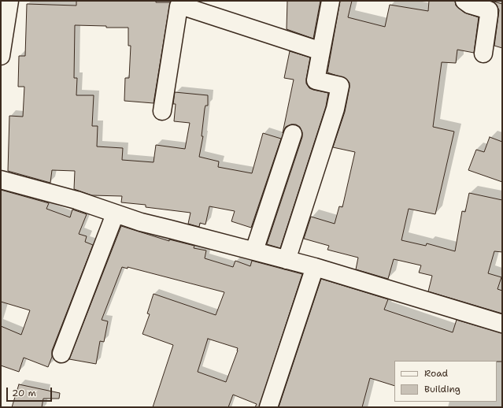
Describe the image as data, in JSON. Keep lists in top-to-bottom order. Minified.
{"legend":["Road","Building"],"scale_bar":"20 m"}
